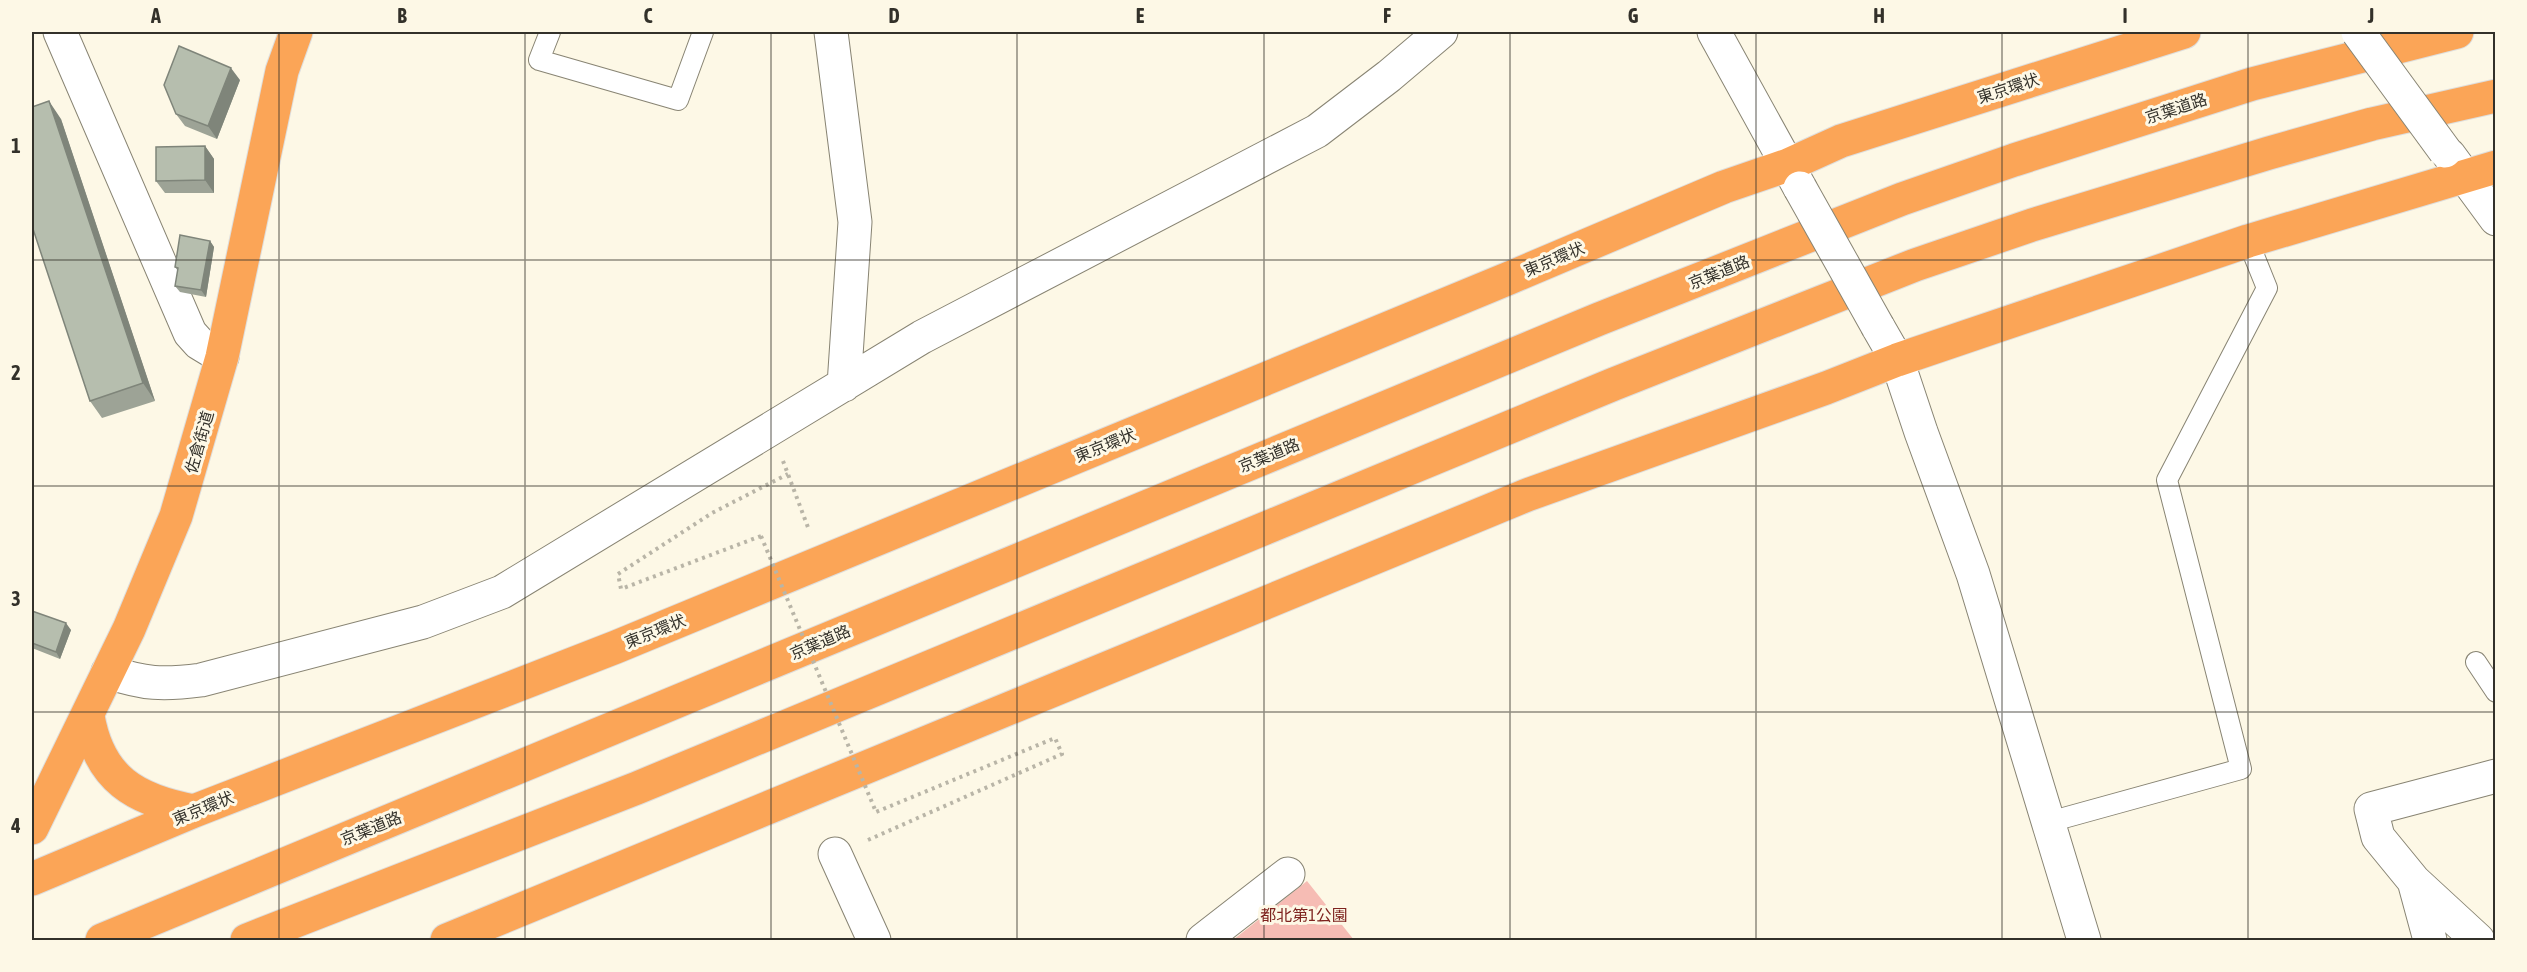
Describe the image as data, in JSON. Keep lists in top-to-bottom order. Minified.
{"streets":{"highway":["東京環状","京葉道路","佐倉街道"]},"parks":["都北第1公園"],"grid":{"columns":["A","B","C","D","E","F","G","H","I","J"],"rows":["1","2","3","4"]}}
